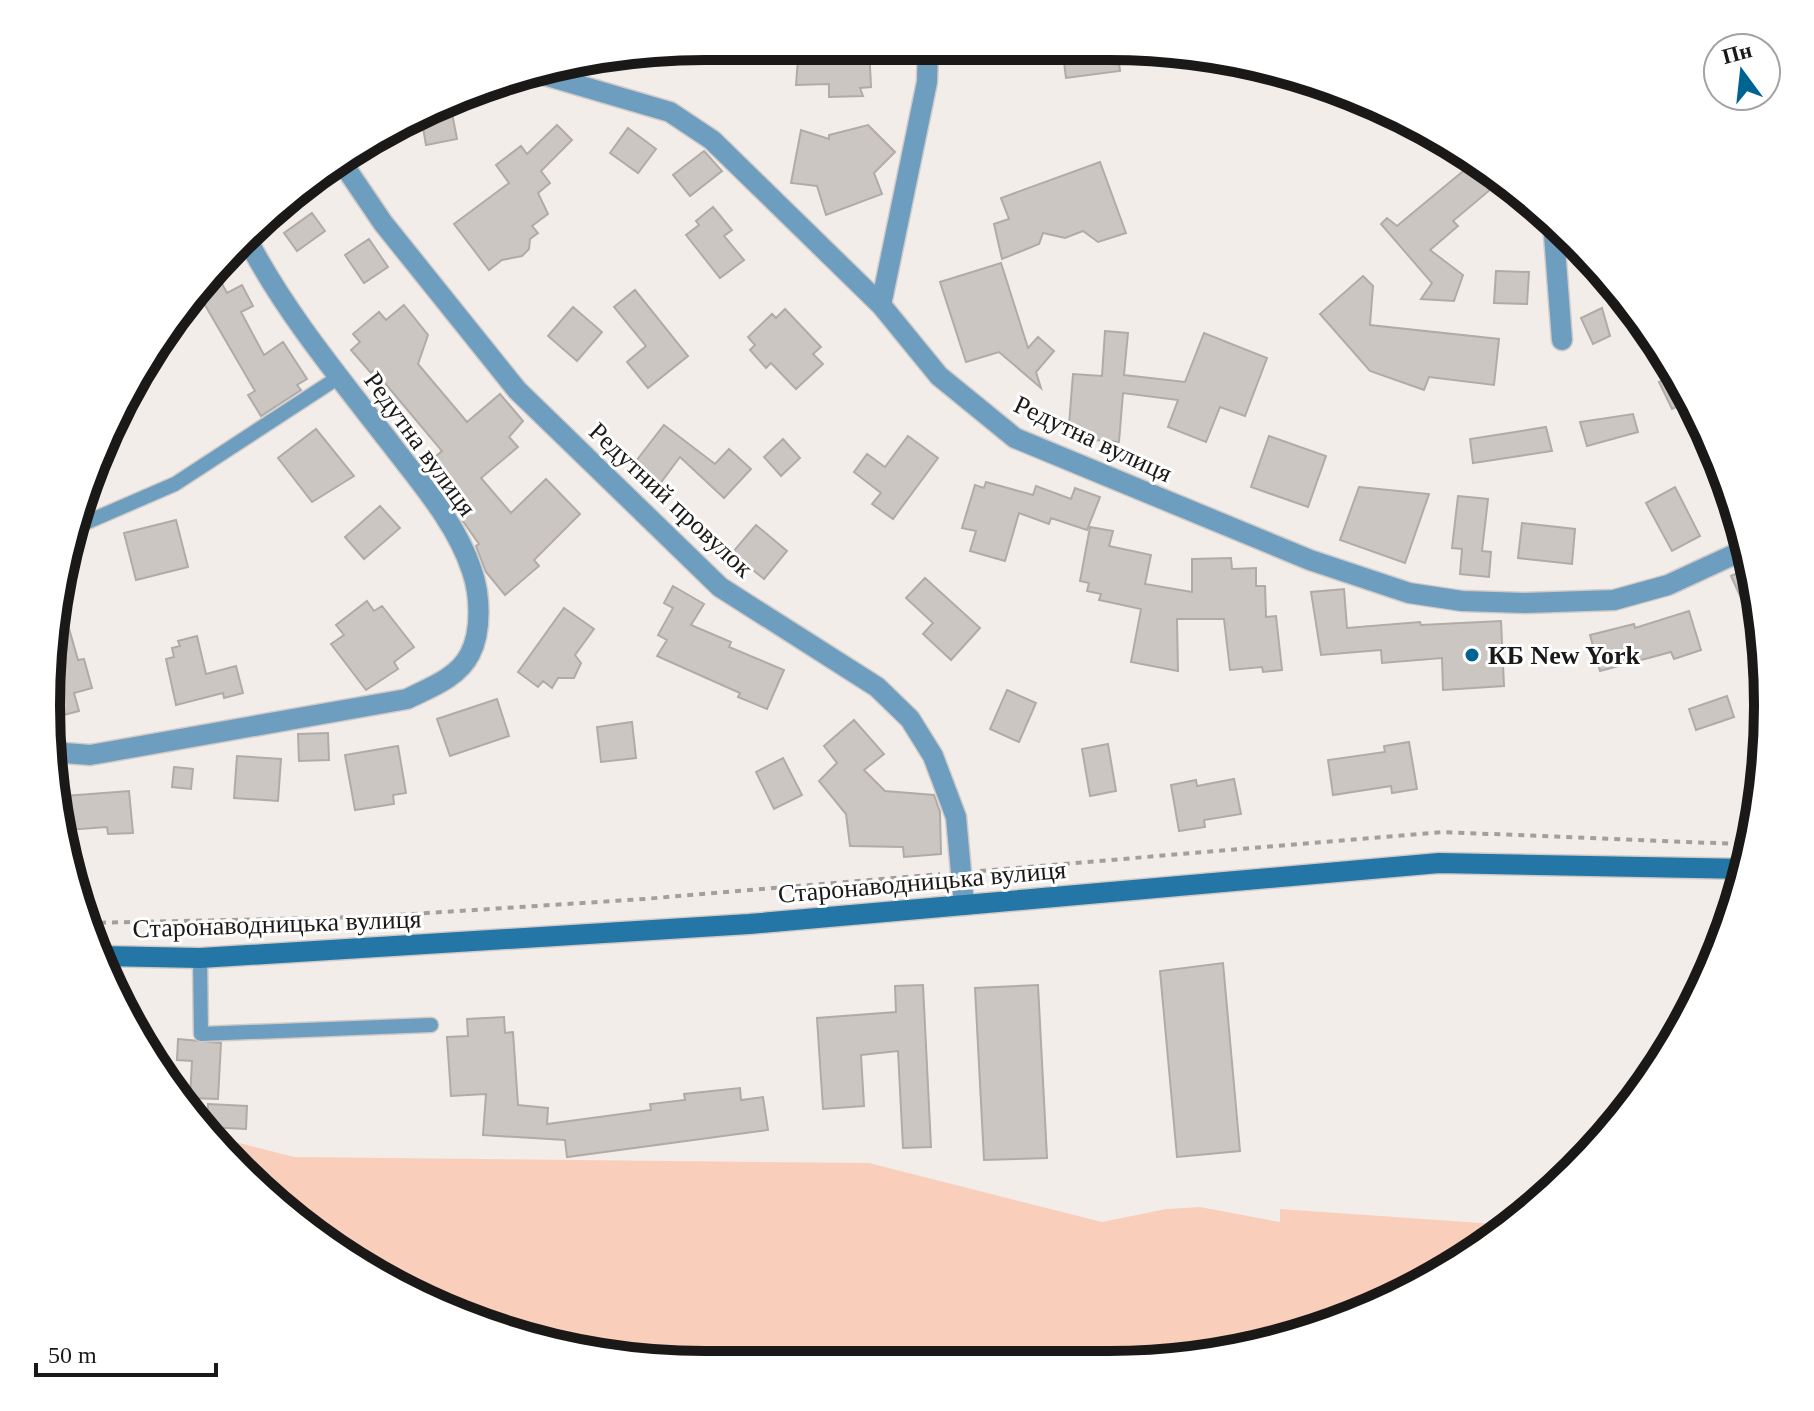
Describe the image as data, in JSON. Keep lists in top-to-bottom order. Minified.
{"streets":{"main road":["Старонаводницька вулиця"],"street":["Редутна вулиця","Редутний провулок"]},"crossings":[["Редутний провулок","Старонаводницька вулиця"]],"places":["КБ New York"],"scale_bar":"50 m","north":"top"}
